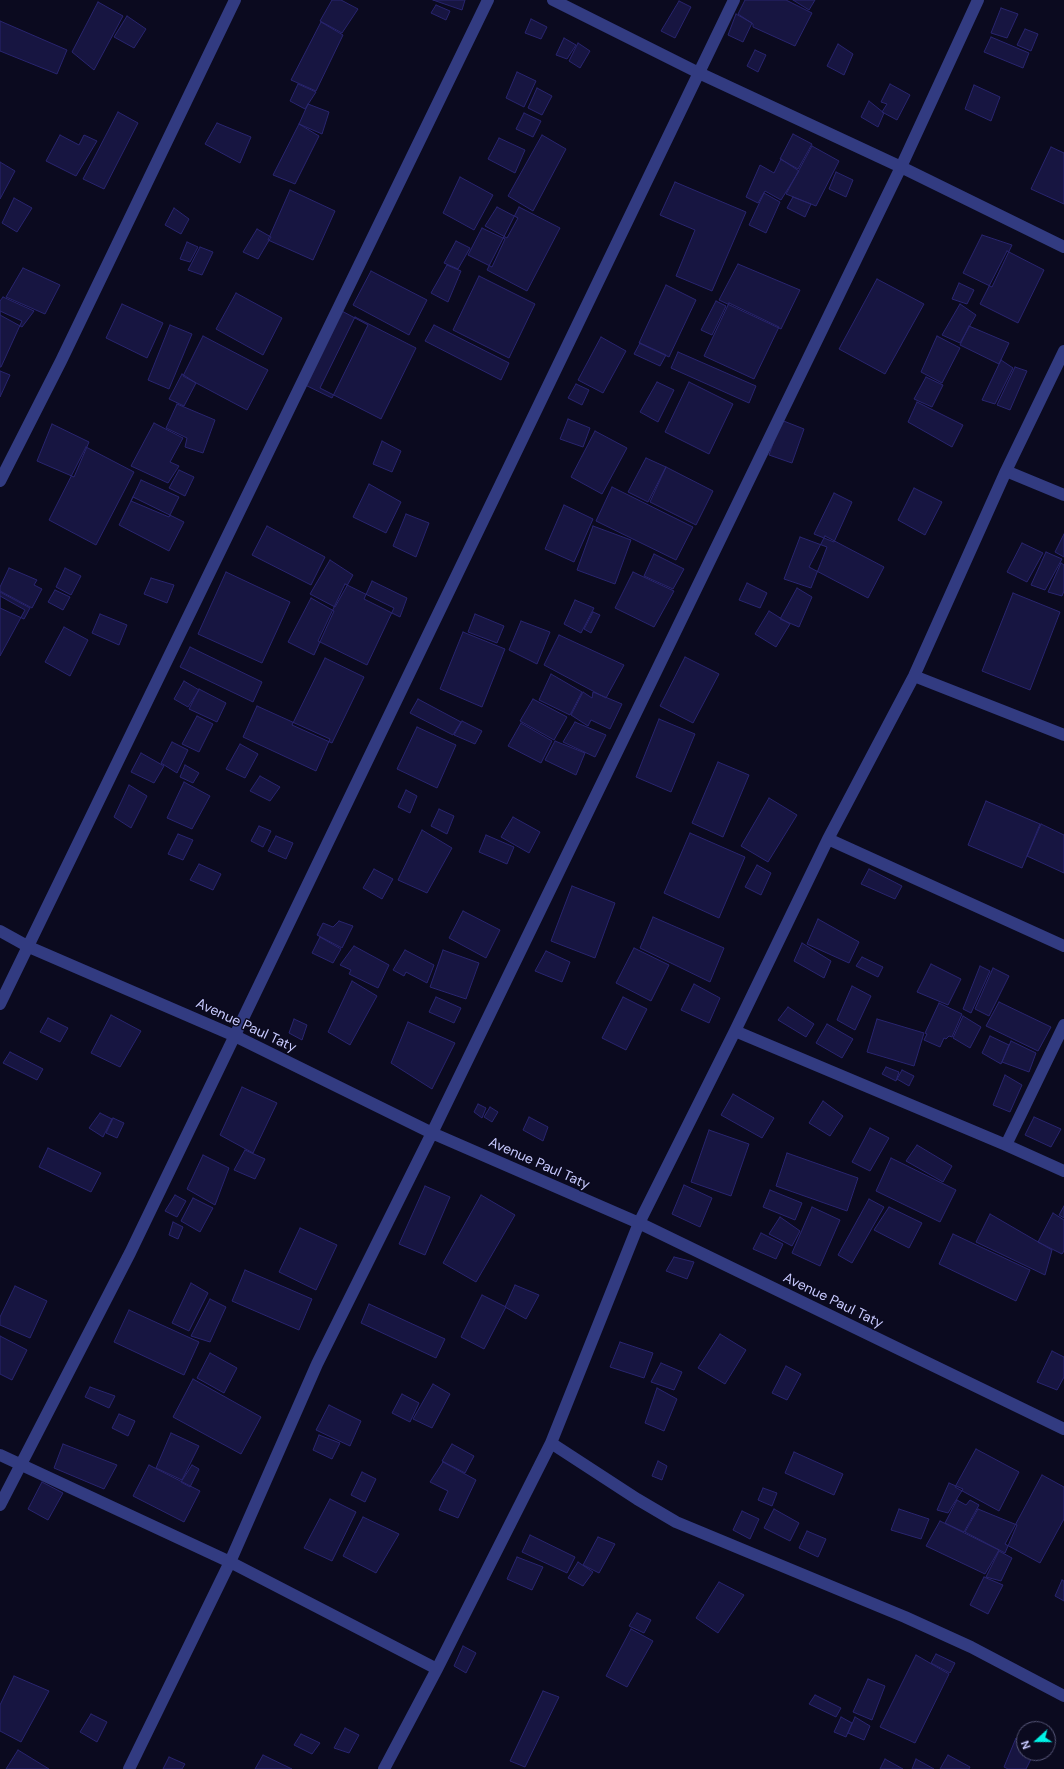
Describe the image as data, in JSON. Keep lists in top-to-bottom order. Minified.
{"streets":{"street":["Avenue Paul Taty"]},"north":"left"}
